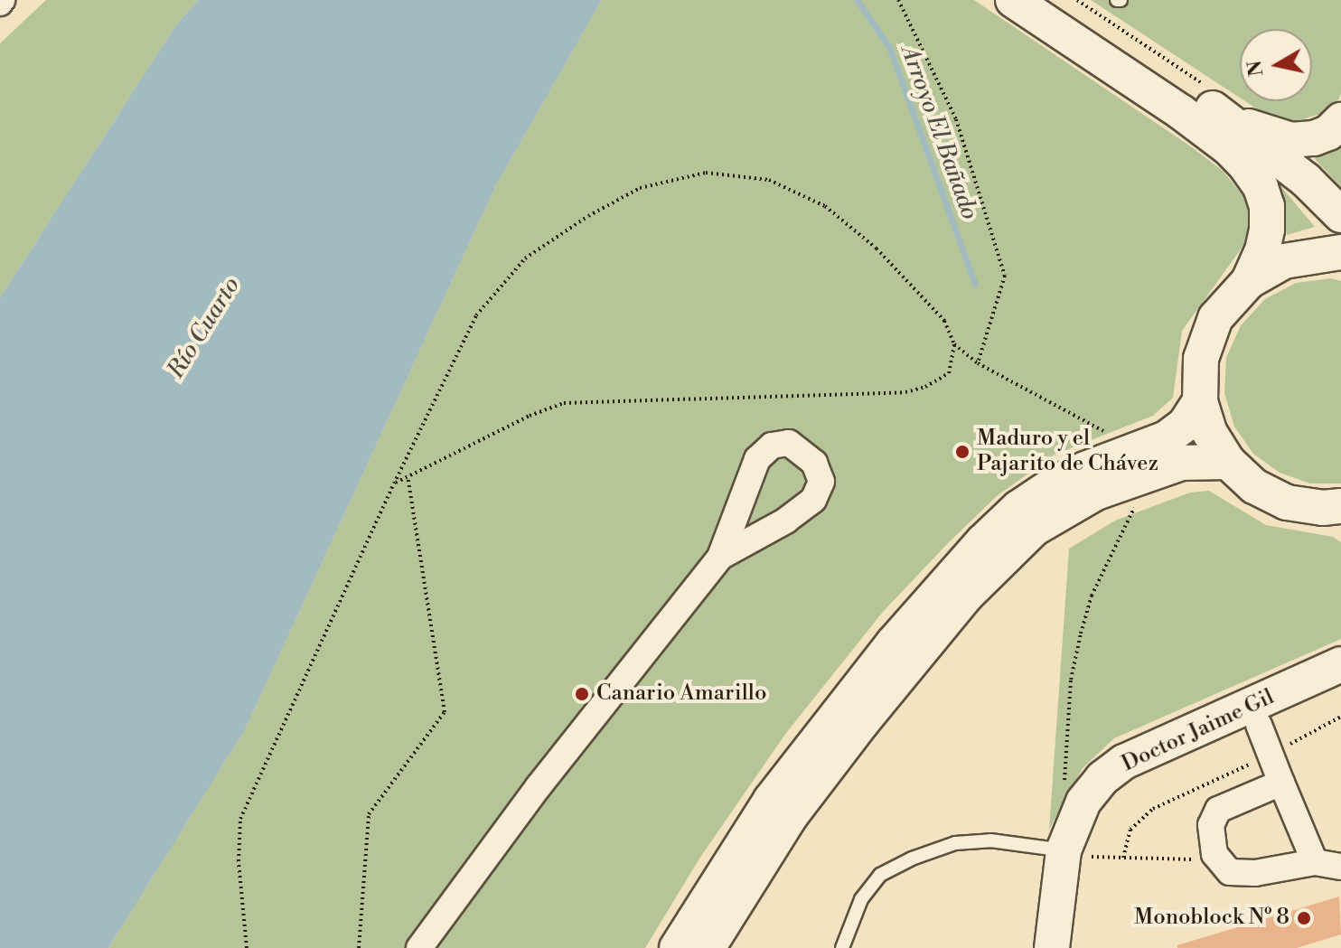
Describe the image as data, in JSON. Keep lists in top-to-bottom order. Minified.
{"streets":{"main road":["Doctor Jaime Gil"]},"water":["Arroyo El Bañado","Río Cuarto"],"places":["Maduro y el Pajarito de Chávez","Canario Amarillo","Monoblock Nº 8"],"north":"left"}
